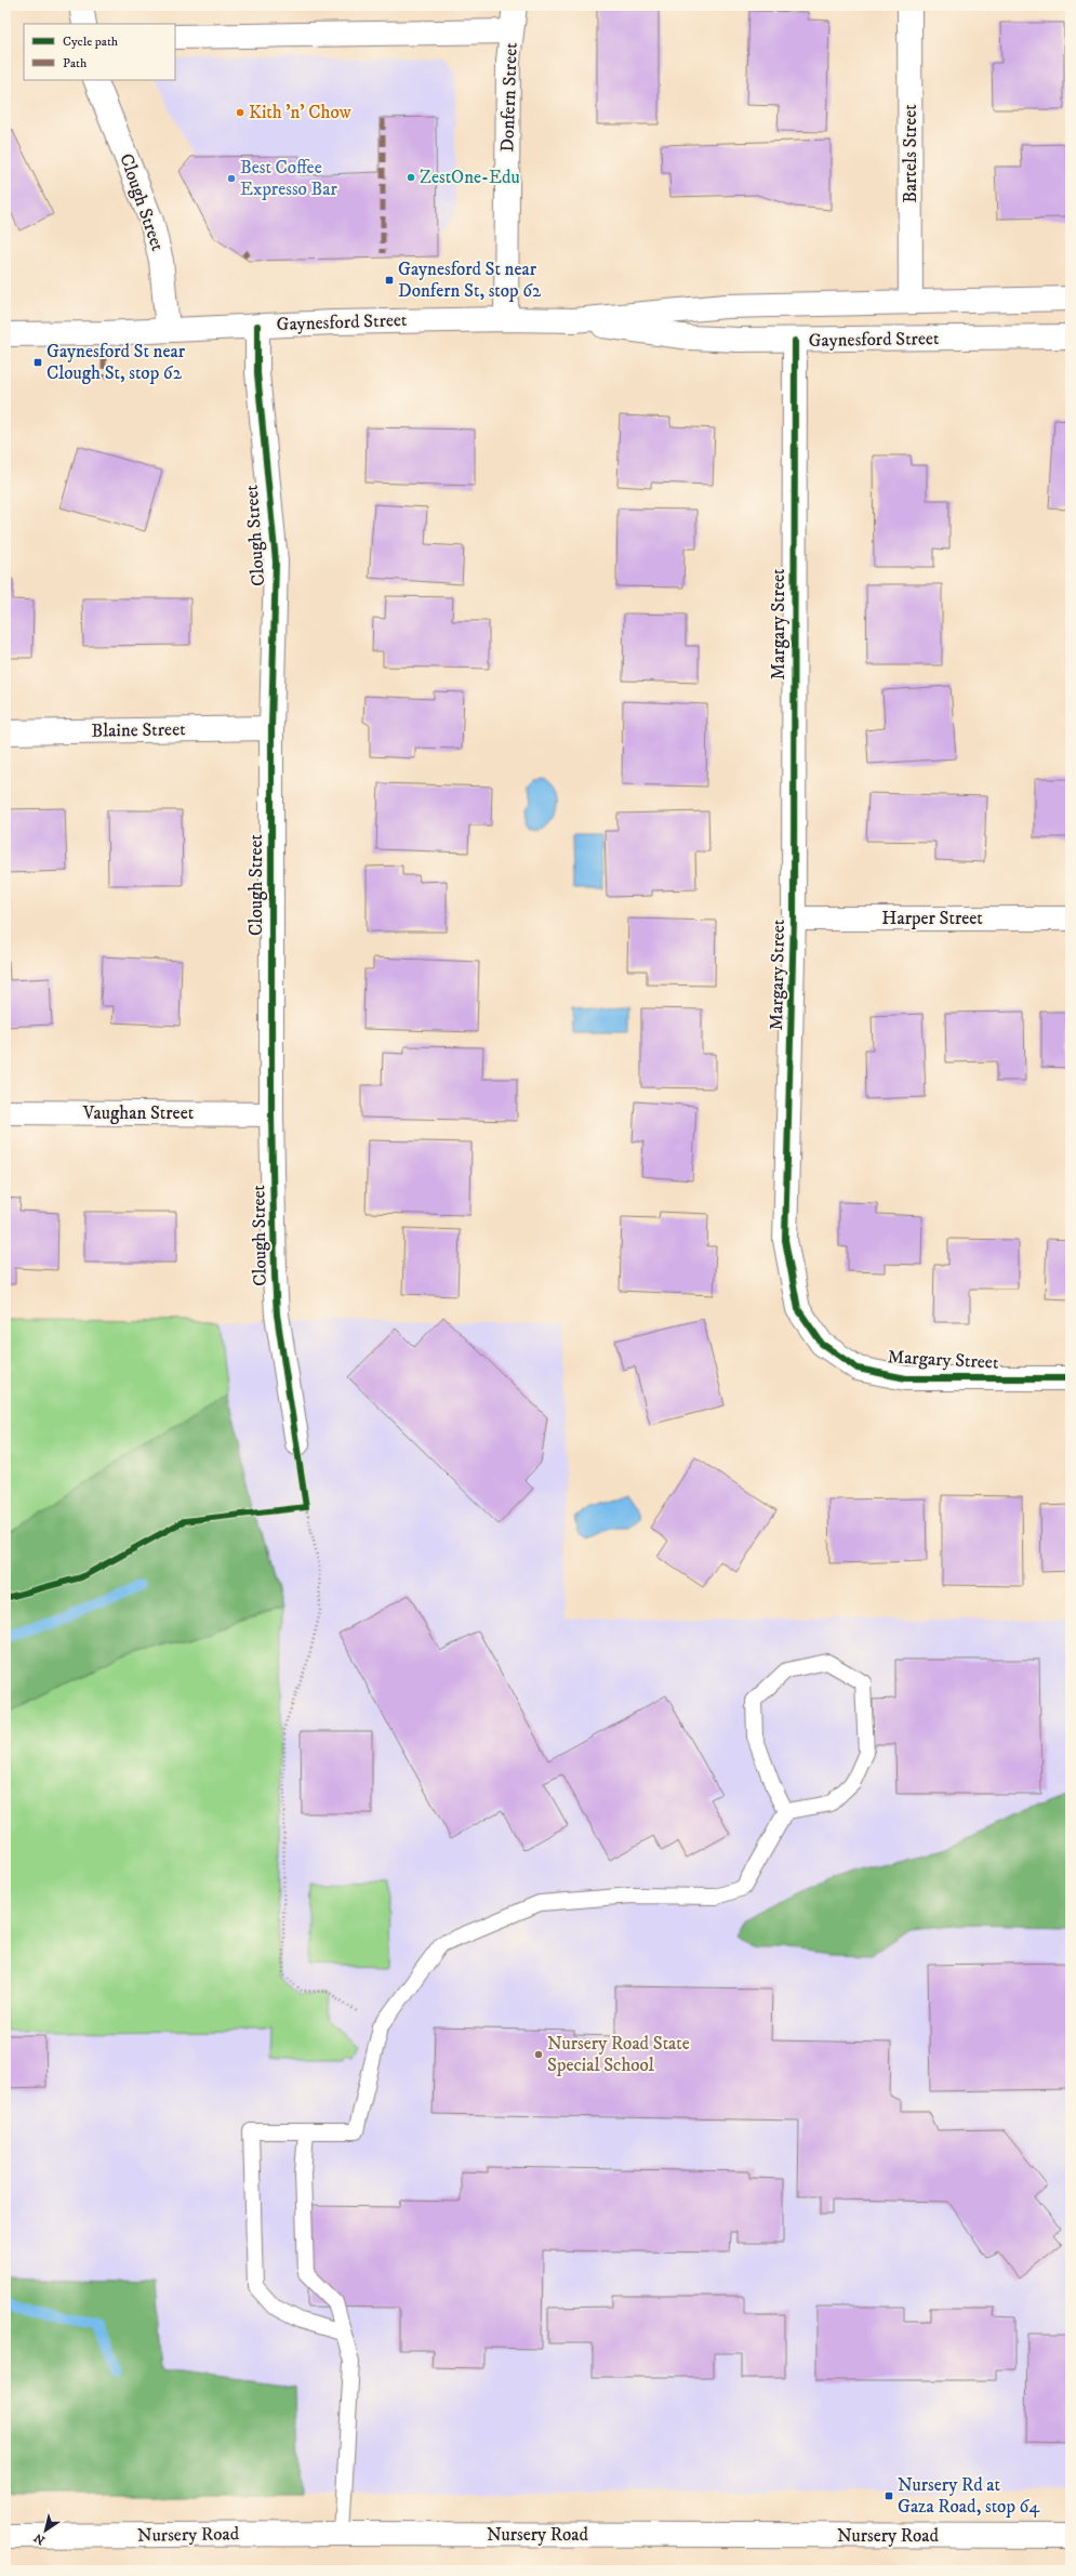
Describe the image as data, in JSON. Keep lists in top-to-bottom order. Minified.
{"streets":{"street":["Donfern Street","Bartels Street","Clough Street","Gaynesford Street","Margary Street","Blaine Street","Harper Street","Vaughan Street","Nursery Road"]},"crossings":[["Donfern Street","Gaynesford Street"],["Bartels Street","Gaynesford Street"],["Clough Street","Gaynesford Street"],["Clough Street","Blaine Street"],["Clough Street","Vaughan Street"],["Gaynesford Street","Margary Street"],["Margary Street","Harper Street"]],"places":{"other":["Kith 'n' Chow","ZestOne-Edu","Best Coffee Expresso Bar","Nursery Road State Special School"],"transit":["Gaynesford St near Donfern St, stop 62","Gaynesford St near Clough St, stop 62","Nursery Rd at Gaza Road, stop 64"]},"legend":["Cycle path","Path"],"north":"bottom left"}
